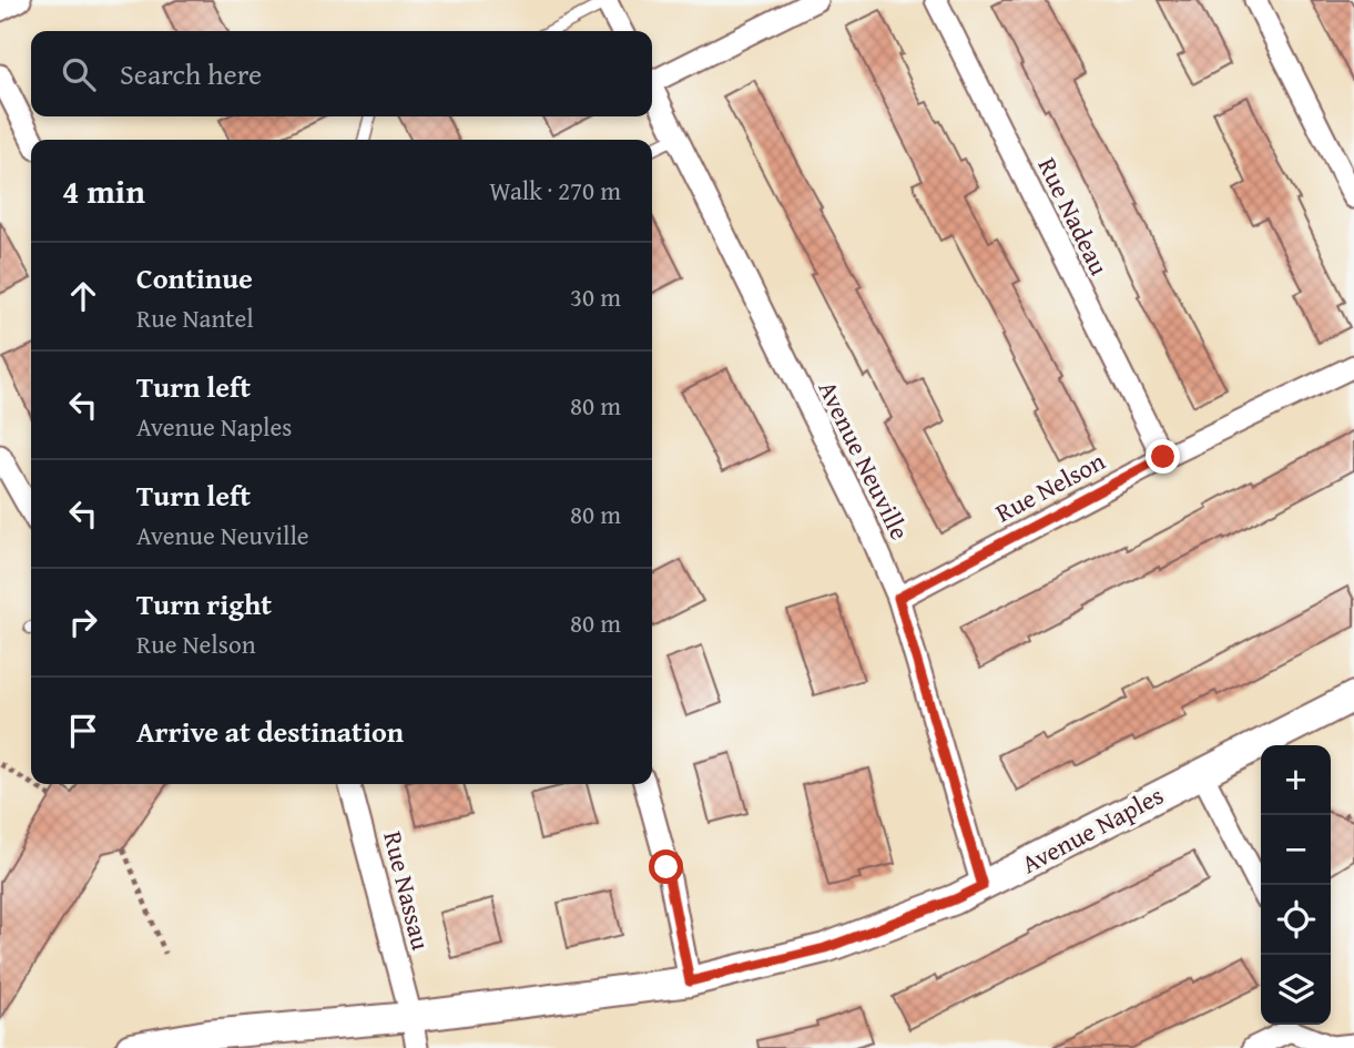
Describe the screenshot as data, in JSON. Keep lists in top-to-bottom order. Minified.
{"streets":{"street":["Rue Nadeau","Avenue Neuville","Rue Nelson","Avenue Naples","Rue Nassau"]},"crossings":[["Rue Nadeau","Rue Nelson"],["Avenue Neuville","Rue Nelson"],["Avenue Neuville","Avenue Naples"],["Avenue Naples","Rue Nassau"]],"page":{"search":"Search here","heading":["4 min","Walk · 270 m"],"list":[["Continue","Rue Nantel","30 m"],["Turn left","Avenue Naples","80 m"],["Turn left","Avenue Neuville","80 m"],["Turn right","Rue Nelson","80 m"],"Arrive at destination"],"map_buttons":["+","−"]}}
